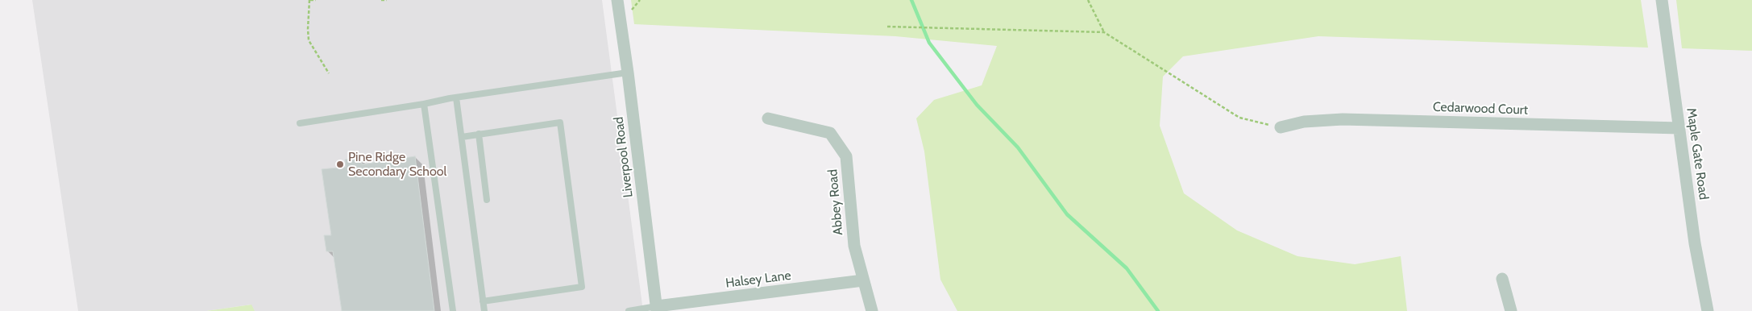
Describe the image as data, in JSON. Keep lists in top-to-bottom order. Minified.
{"streets":{"street":["Cedarwood Court","Maple Gate Road","Liverpool Road","Abbey Road","Halsey Lane"]},"crossings":[["Cedarwood Court","Maple Gate Road"],["Liverpool Road","Halsey Lane"],["Abbey Road","Halsey Lane"]],"places":["Pine Ridge Secondary School"]}
